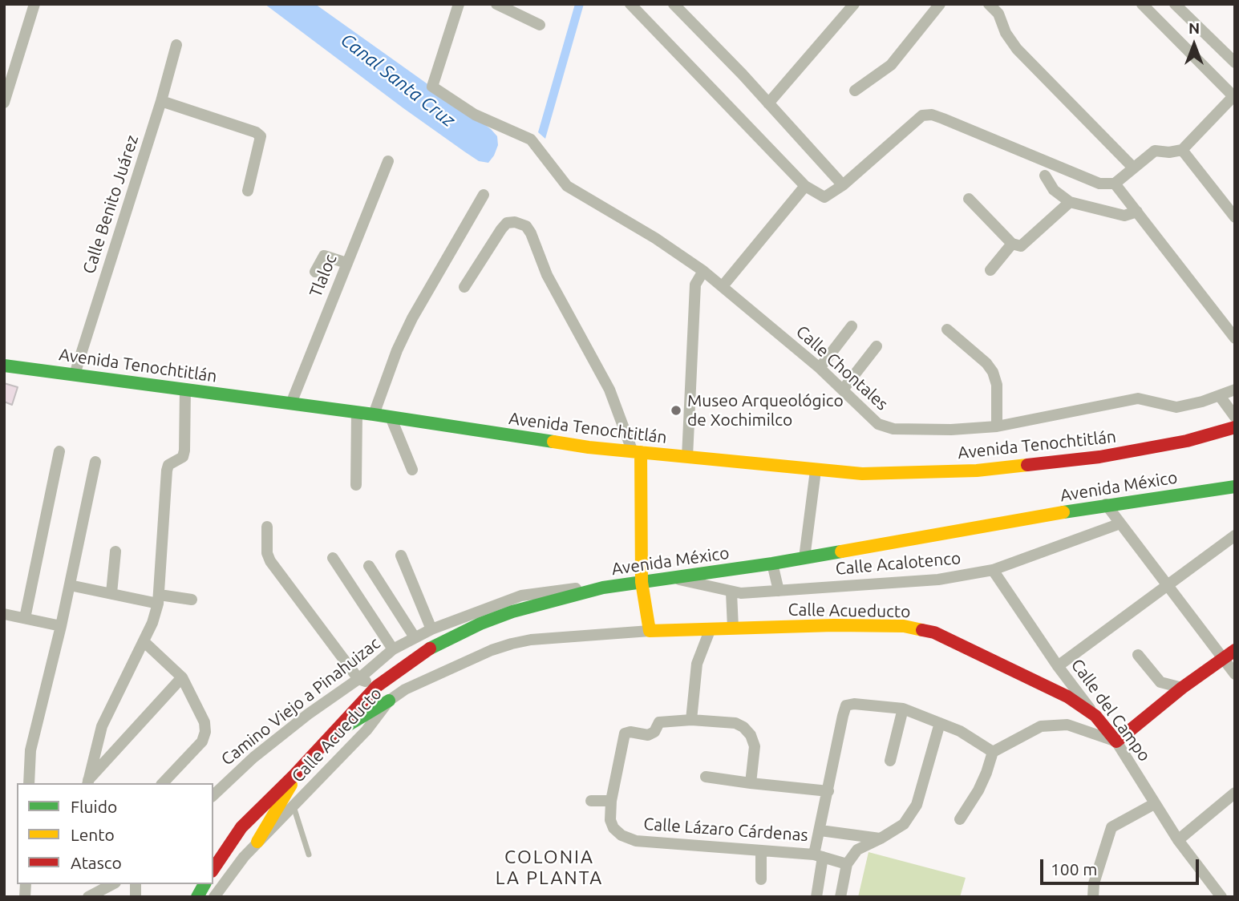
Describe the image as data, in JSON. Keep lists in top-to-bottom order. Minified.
{"streets":{"main road":["Avenida Tenochtitlán","Avenida México","Calle Acueducto","Calle del Campo"],"street":["Calle Benito Juárez","Tlaloc","Calle Chontales","Calle Acalotenco","Camino Viejo a Pinahuizac","Calle Lázaro Cárdenas"]},"crossings":[["Calle Benito Juárez","Avenida Tenochtitlán"],["Tlaloc","Avenida Tenochtitlán"],["Avenida México","Calle Acalotenco"],["Avenida México","Camino Viejo a Pinahuizac"],["Calle Acalotenco","Calle del Campo"],["Calle Acueducto","Calle del Campo"]],"districts":["COLONIA LA PLANTA"],"water":["Canal Santa Cruz"],"places":["Museo Arqueológico de Xochimilco"],"legend":["Fluido","Lento","Atasco"],"scale_bar":"100 m","north":"top"}
